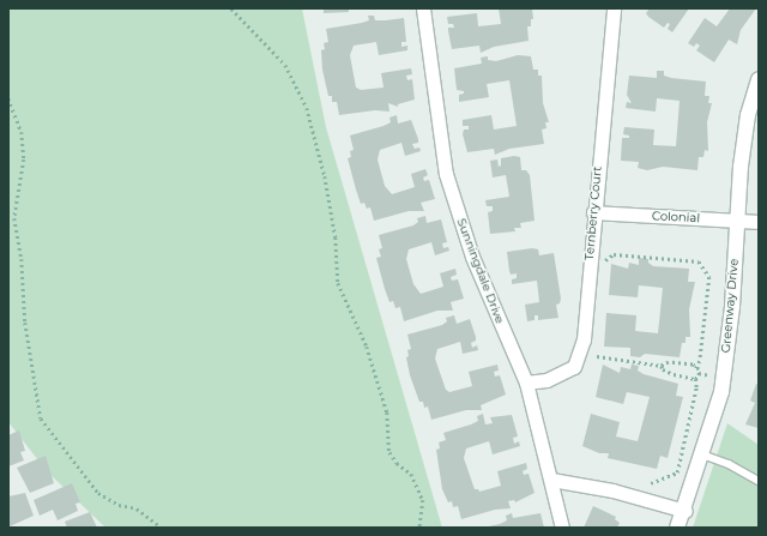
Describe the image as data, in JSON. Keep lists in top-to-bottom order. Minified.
{"streets":{"street":["Ternberry Court","Colonial","Sunningdale Drive","Greenway Drive"]},"crossings":[["Ternberry Court","Colonial"],["Ternberry Court","Sunningdale Drive"],["Colonial","Greenway Drive"]]}
